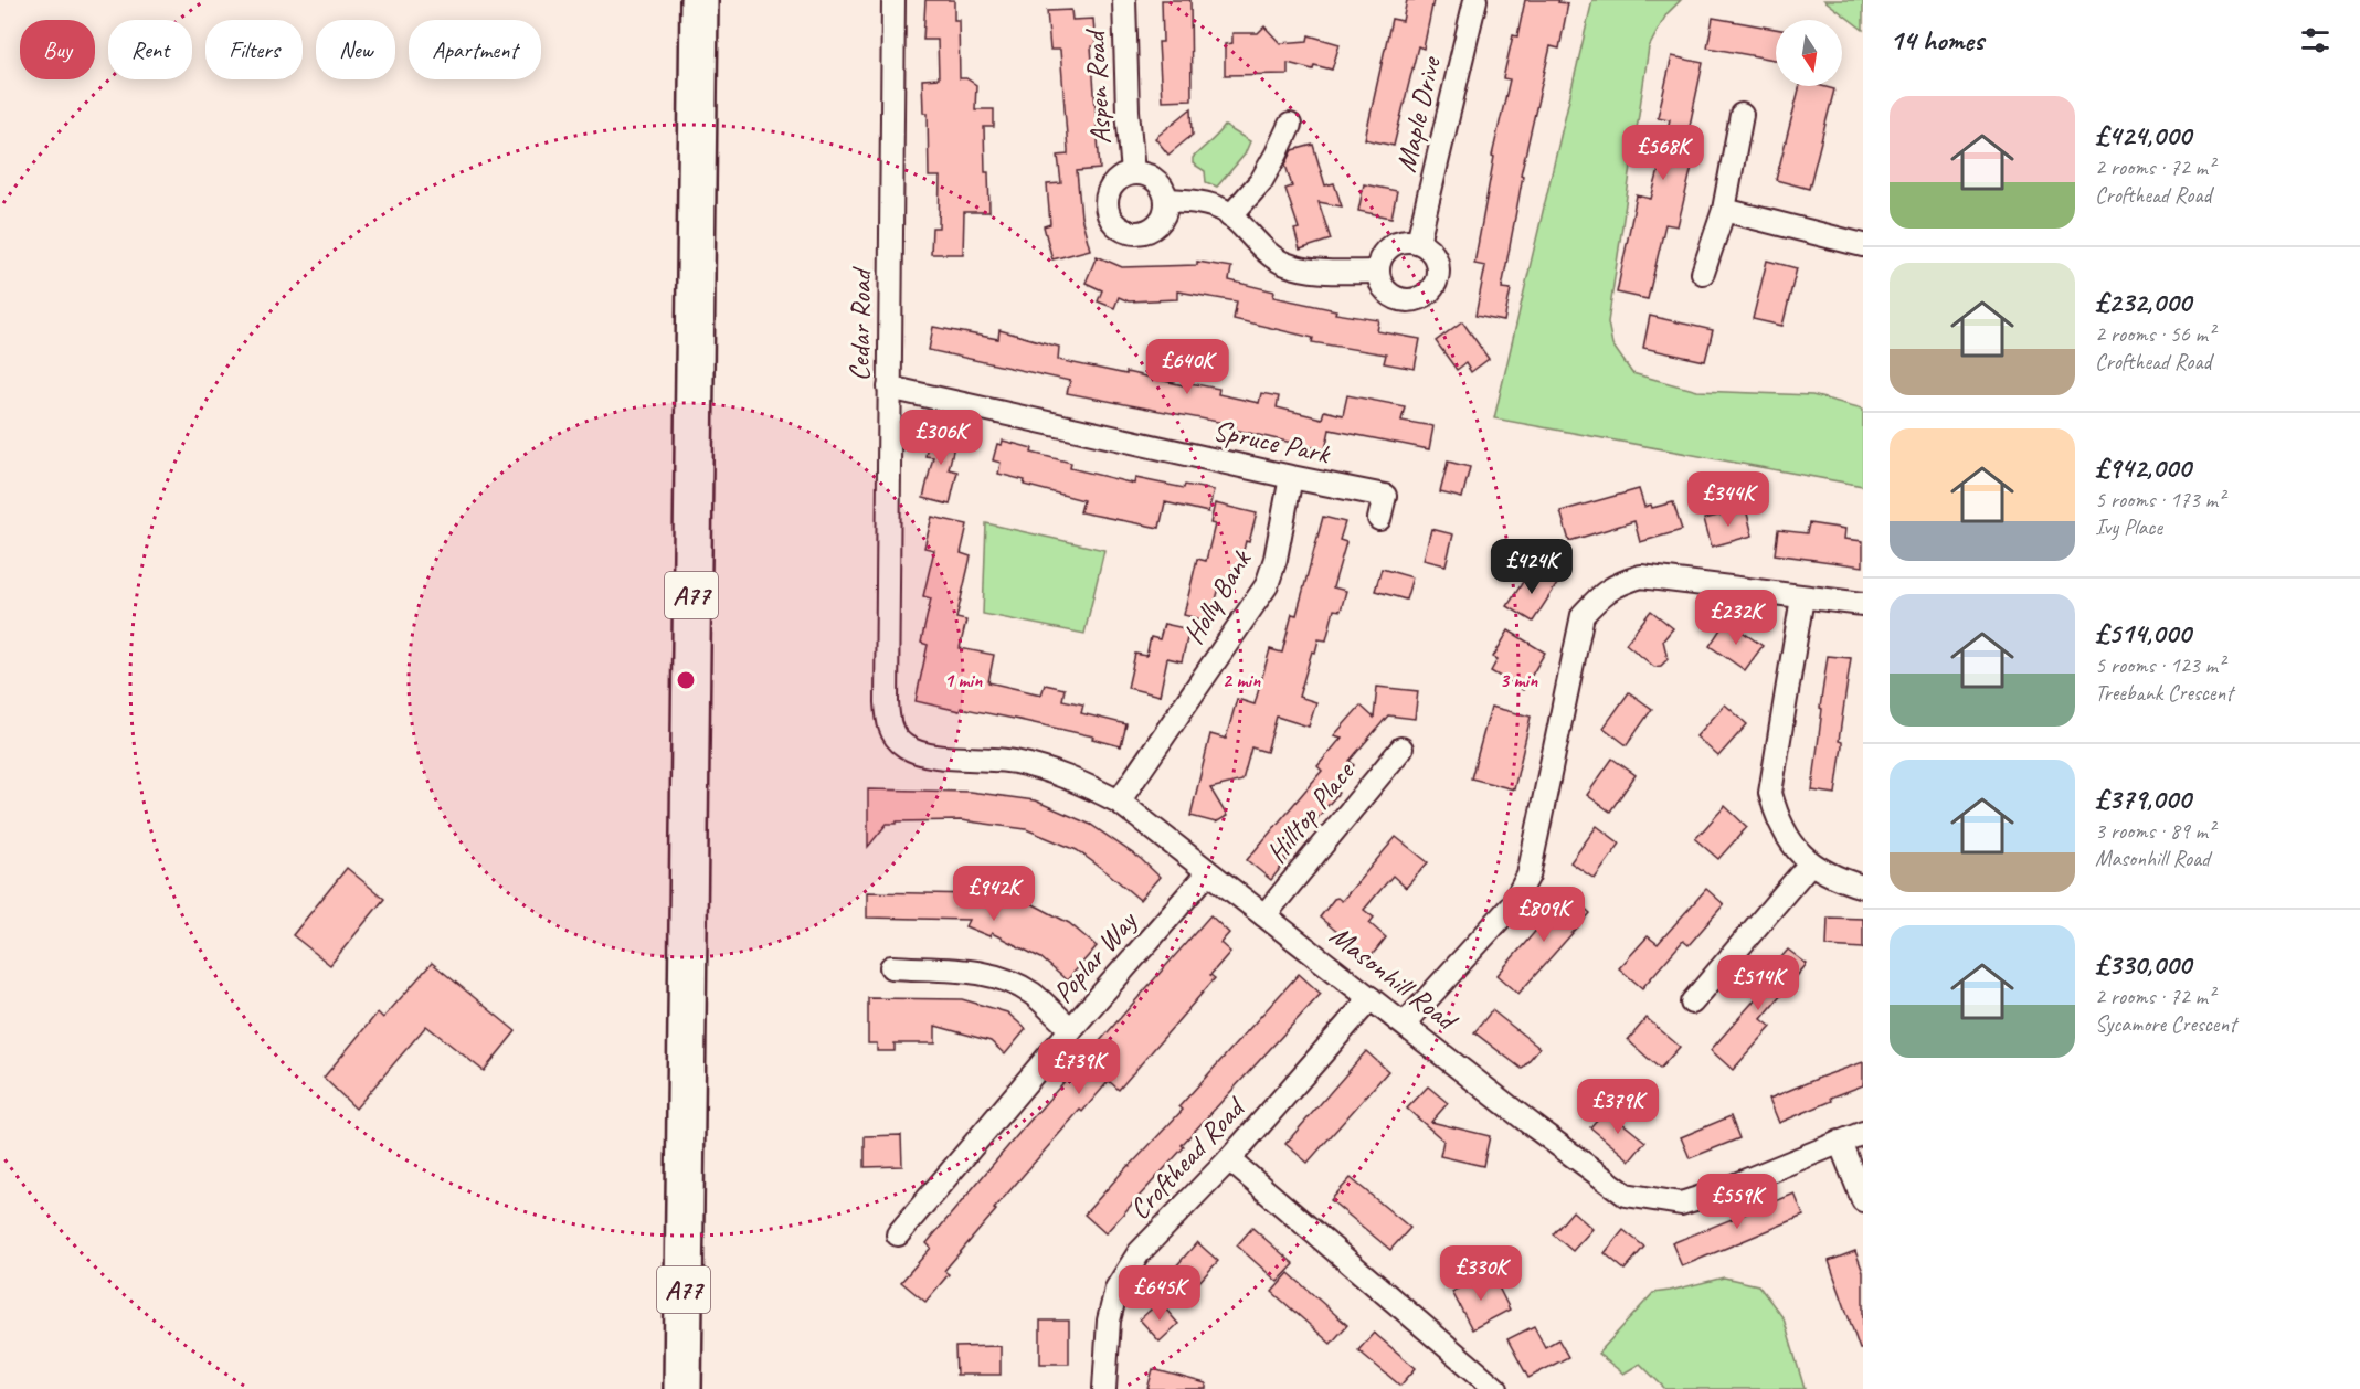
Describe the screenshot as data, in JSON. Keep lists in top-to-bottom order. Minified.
{"streets":{"highway":["A77"],"street":["Aspen Road","Maple Drive","Cedar Road","Spruce Park","Holly Bank","Hilltop Place","Poplar Way","Masonhill Road","Crofthead Road"]},"crossings":[["Cedar Road","Spruce Park"],["Cedar Road","Masonhill Road"],["Spruce Park","Holly Bank"],["Holly Bank","Masonhill Road"],["Hilltop Place","Masonhill Road"],["Poplar Way","Masonhill Road"],["Masonhill Road","Crofthead Road"]],"north":"bottom","page":{"heading":"14 homes","chip":["Buy","Rent","Filters","New","Apartment"],"list":[{"name":"£424,000","note":"2 rooms · 72 m² · Crofthead Road"},{"name":"£232,000","note":"2 rooms · 56 m² · Crofthead Road"},{"name":"£942,000","note":"5 rooms · 173 m² · Ivy Place"},{"name":"£514,000","note":"5 rooms · 123 m² · Treebank Crescent"},{"name":"£379,000","note":"3 rooms · 89 m² · Masonhill Road"},{"name":"£330,000","note":"2 rooms · 72 m² · Sycamore Crescent"}],"price":["£568K","£640K","£306K","£344K","£424K","£232K","£942K","£809K","£514K","£739K","£379K","£559K","£330K","£645K"]},"rings":["1 min","2 min","3 min"]}
